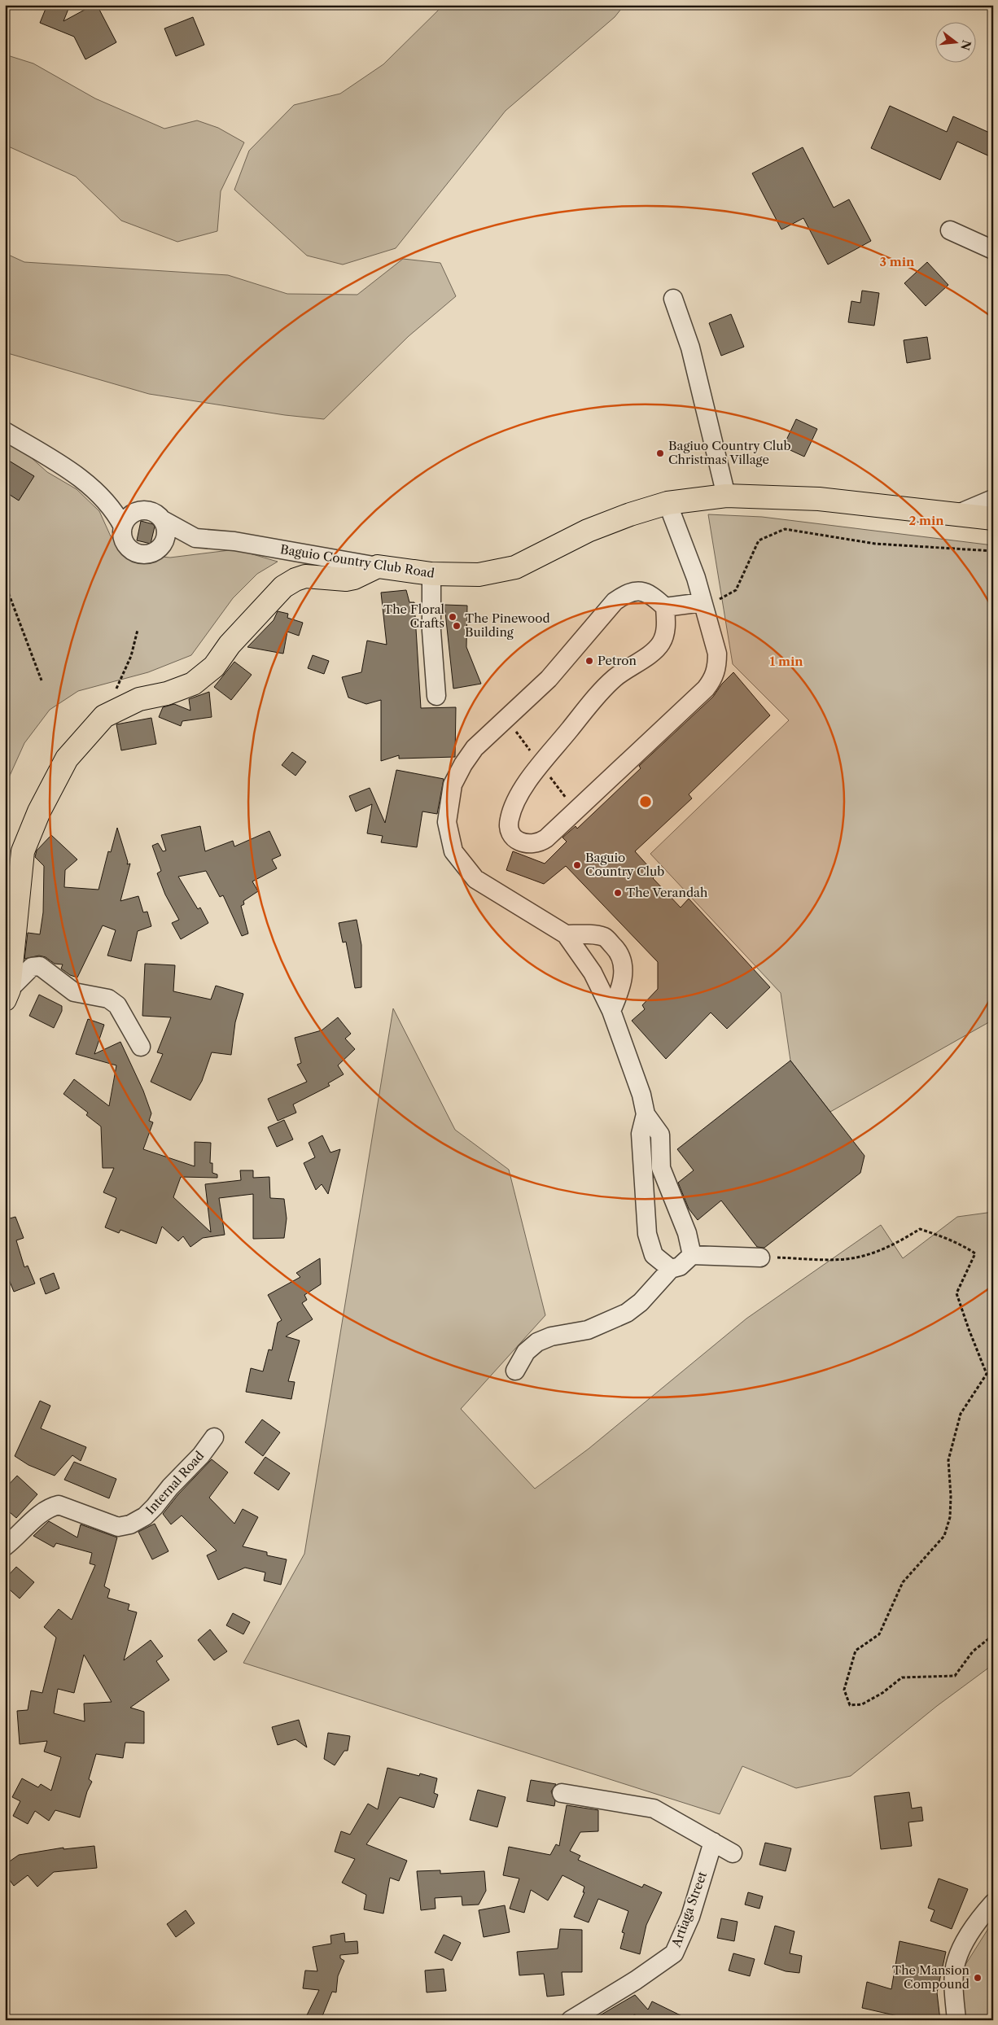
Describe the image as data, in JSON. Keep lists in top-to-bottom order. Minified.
{"streets":{"main road":["Baguio Country Club Road"],"street":["Internal Road","Artiaga Street"]},"places":["Bagiuo Country Club Christmas Village","The Floral Crafts","The Pinewood Building","Petron","Baguio Country Club","The Verandah","The Mansion Compound"],"north":"right","rings":["3 min","2 min","1 min"]}
